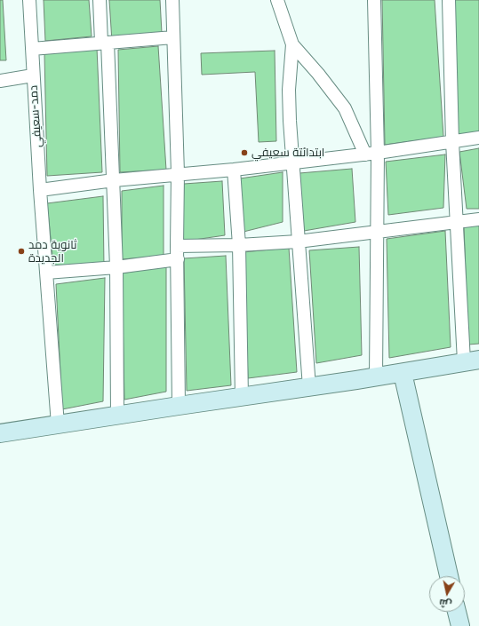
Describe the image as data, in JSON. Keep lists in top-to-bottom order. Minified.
{"streets":{"street":["دمد-سعيفي"]},"places":["ابتدائتة سعيفي","ثانوية دمد الجديدة"],"north":"bottom"}
